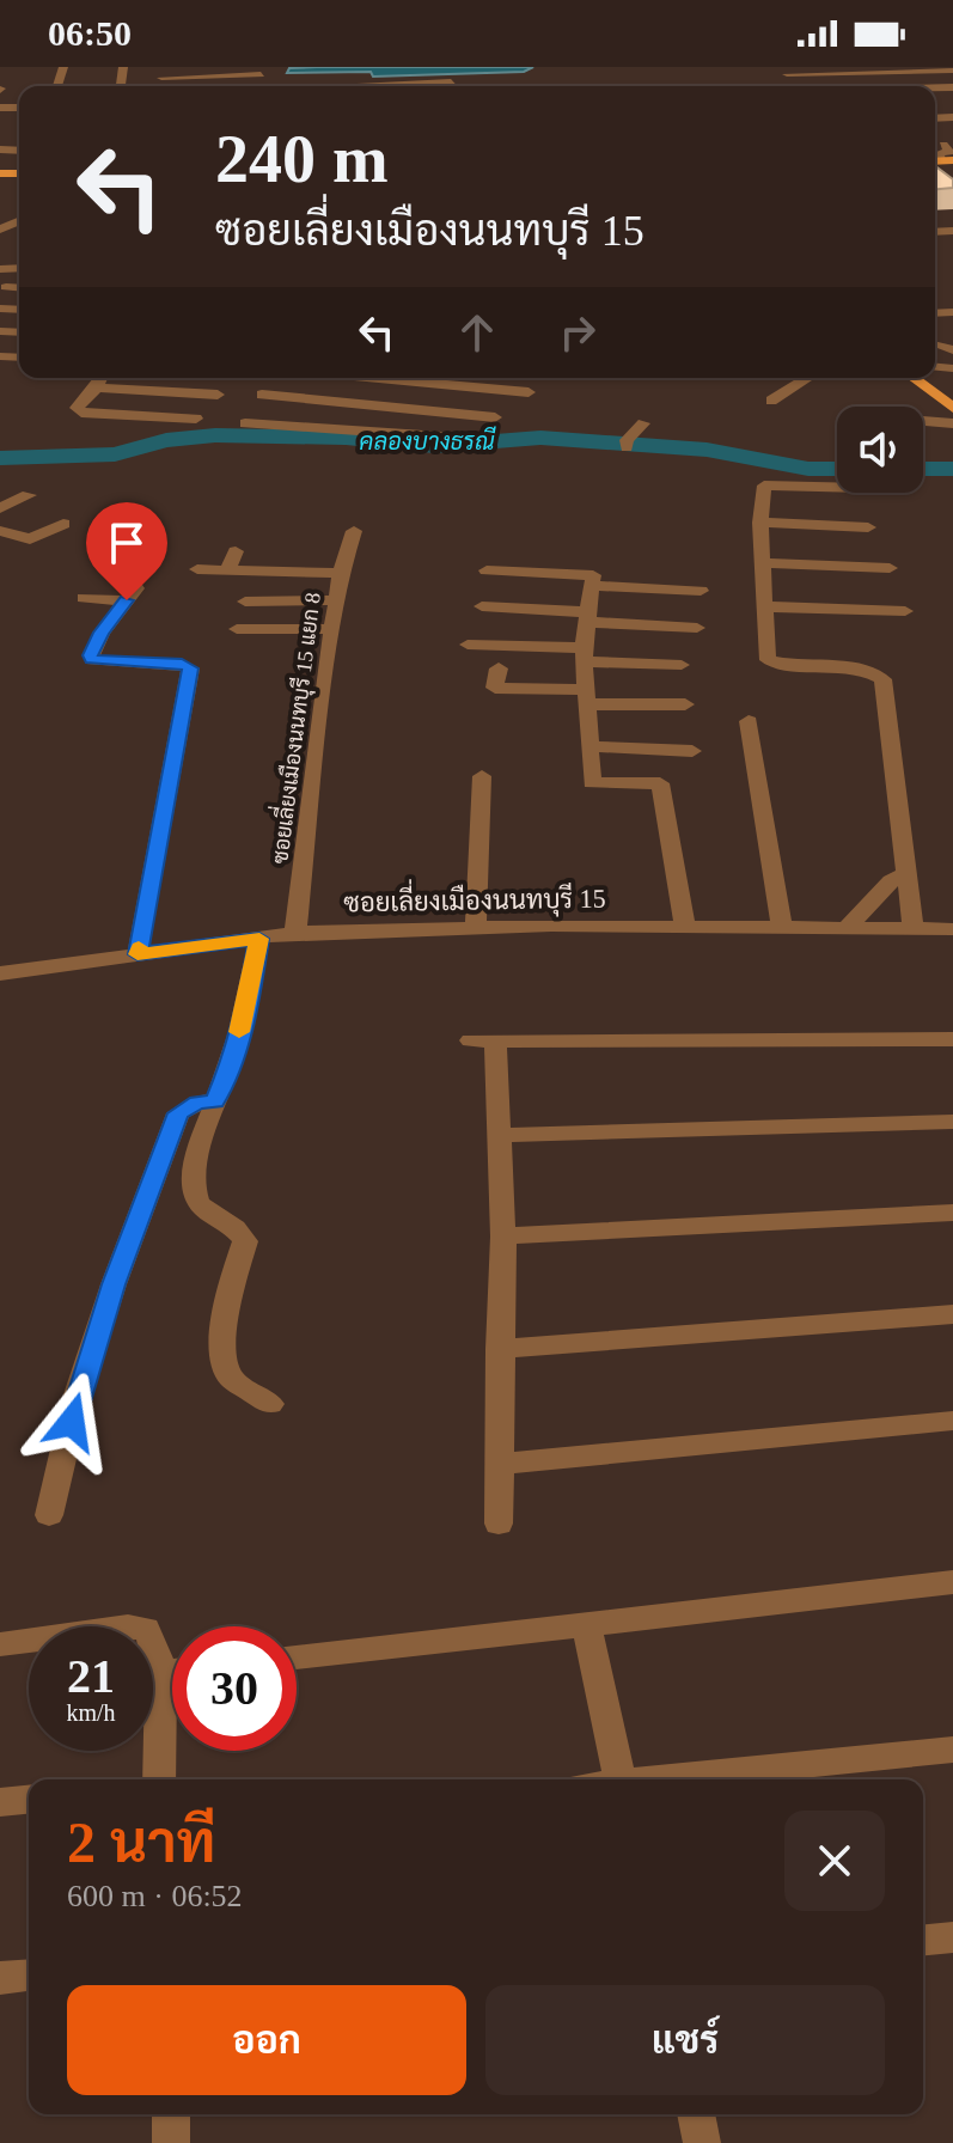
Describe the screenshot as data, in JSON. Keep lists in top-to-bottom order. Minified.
{"streets":{"street":["ซอยเลี่ยงเมืองนนทบุรี 15 แยก 8","ซอยเลี่ยงเมืองนนทบุรี 15"]},"crossings":[["ซอยเลี่ยงเมืองนนทบุรี 15 แยก 8","ซอยเลี่ยงเมืองนนทบุรี 15"]],"water":["คลองบางธรณี"],"page":{"status":"06:50","turn":["240 m","ซอยเลี่ยงเมืองนนทบุรี 15"],"speed":"21 km/h","limit":"30","heading":["2 นาที","600 m · 06:52"],"buttons":["ออก","แชร์"]}}
